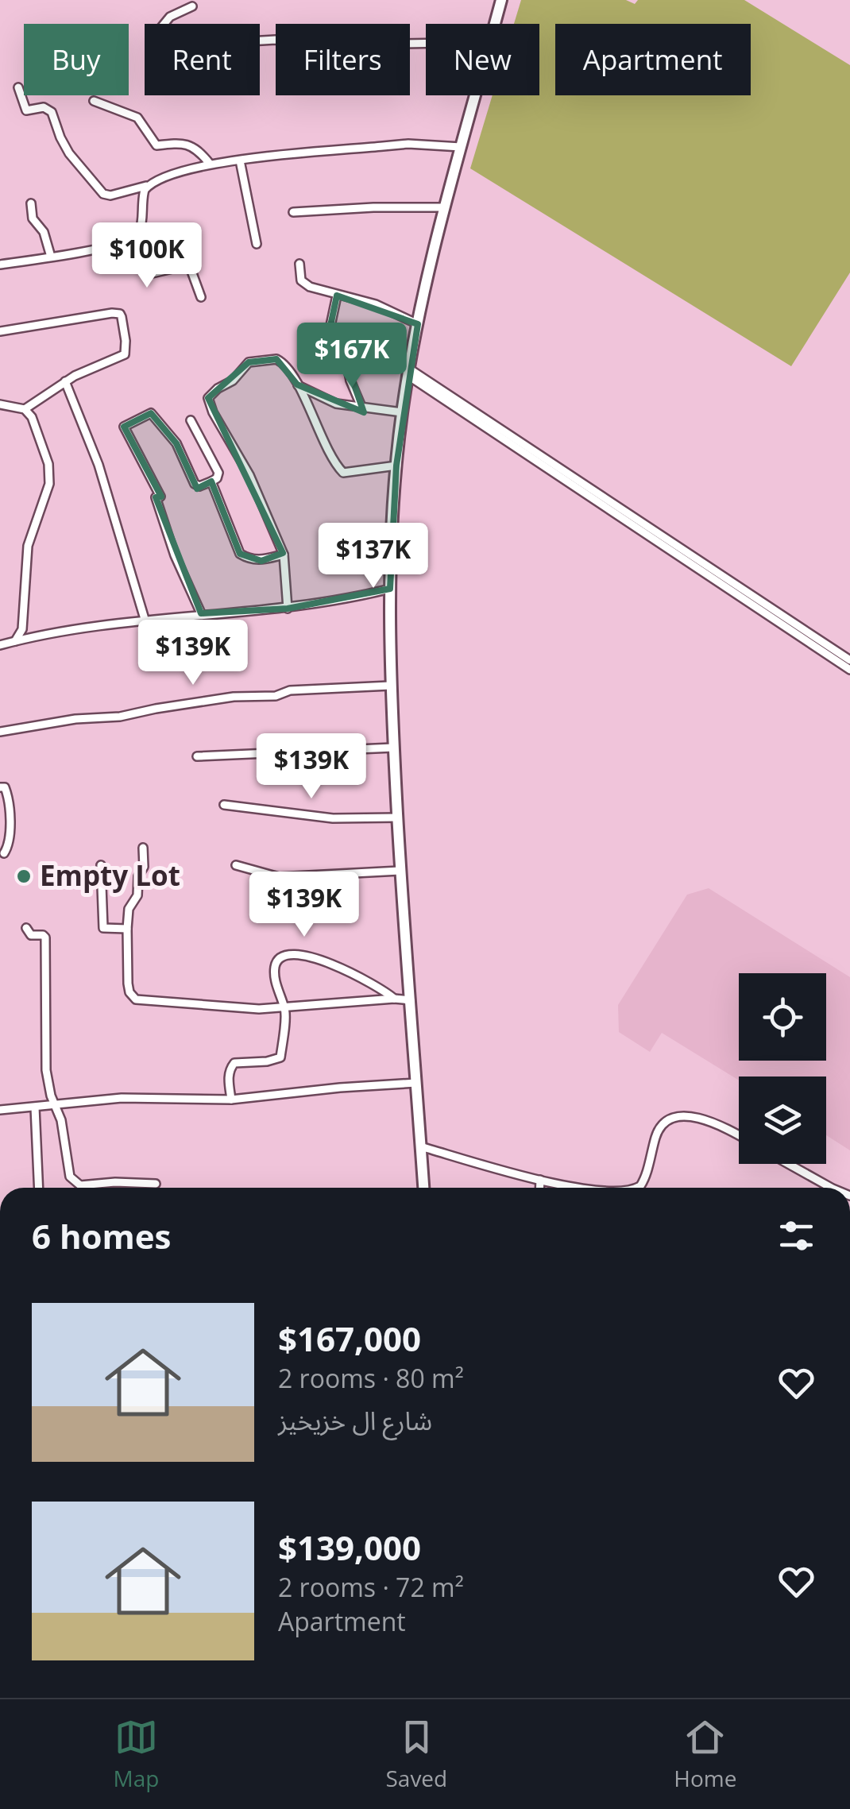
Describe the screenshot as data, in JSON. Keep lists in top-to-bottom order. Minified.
{"places":["Empty Lot"],"page":{"chip":["Buy","Rent","Filters","New","Apartment"],"price":["$100K","$167K","$137K","$139K","$139K","$139K"],"heading":"6 homes","list":[{"name":"$167,000","note":"2 rooms · 80 m² · شارع ال خزيخيز"},{"name":"$139,000","note":"2 rooms · 72 m² · Apartment"}],"tabs":["Map","Saved","Home"]}}
